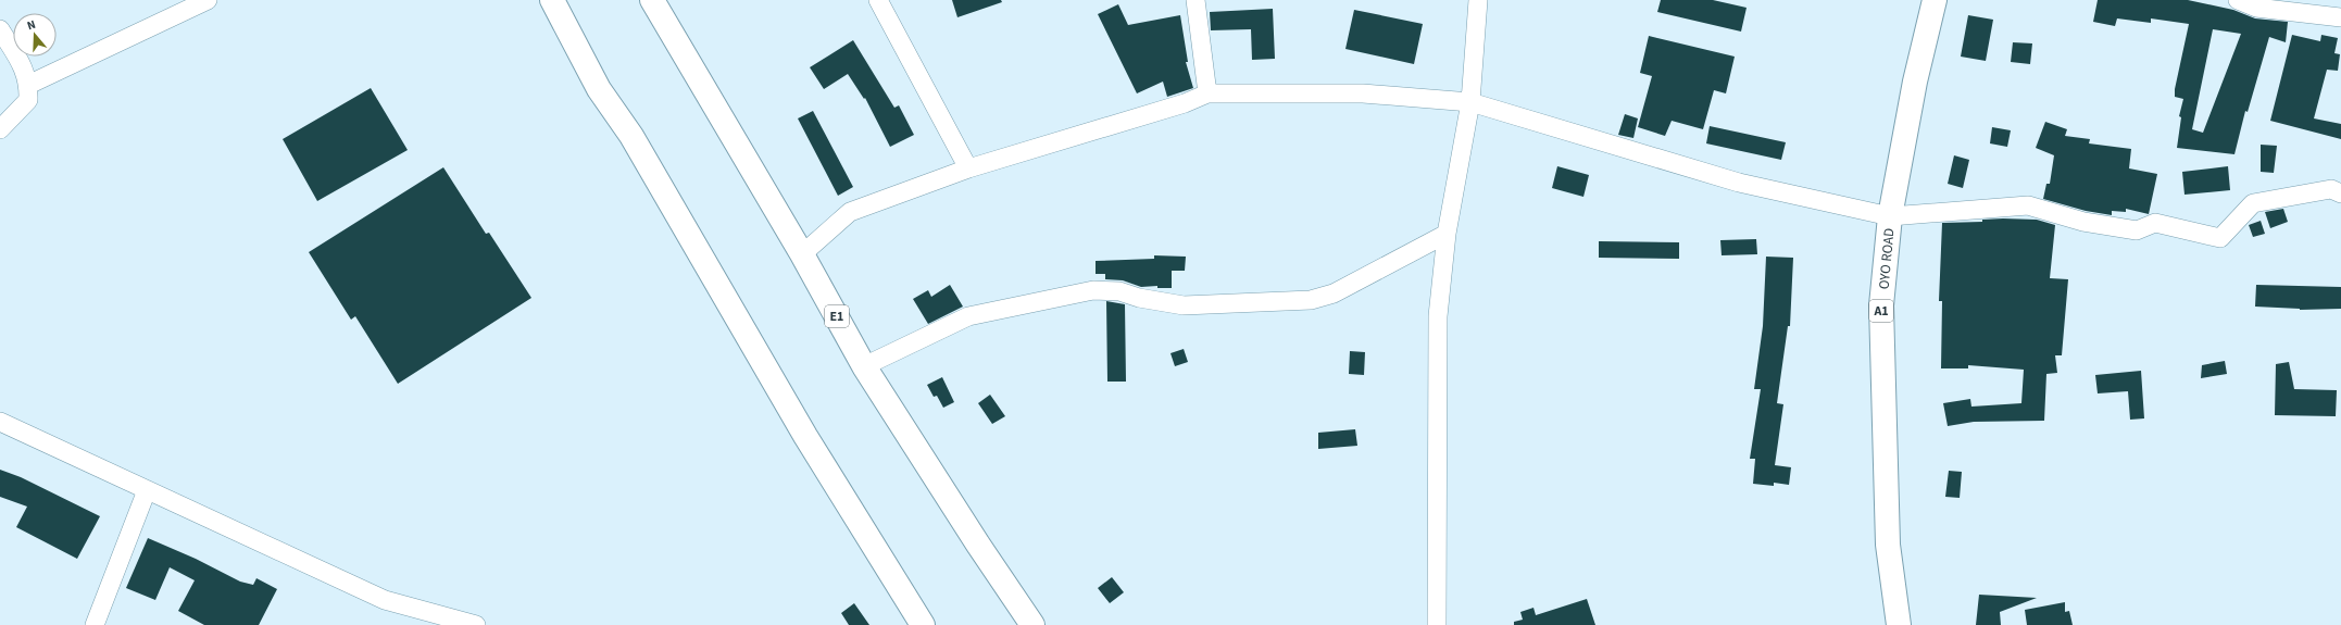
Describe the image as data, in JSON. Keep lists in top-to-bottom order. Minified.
{"streets":{"highway":["OYO ROAD","A1","E1"]},"north":"top"}
